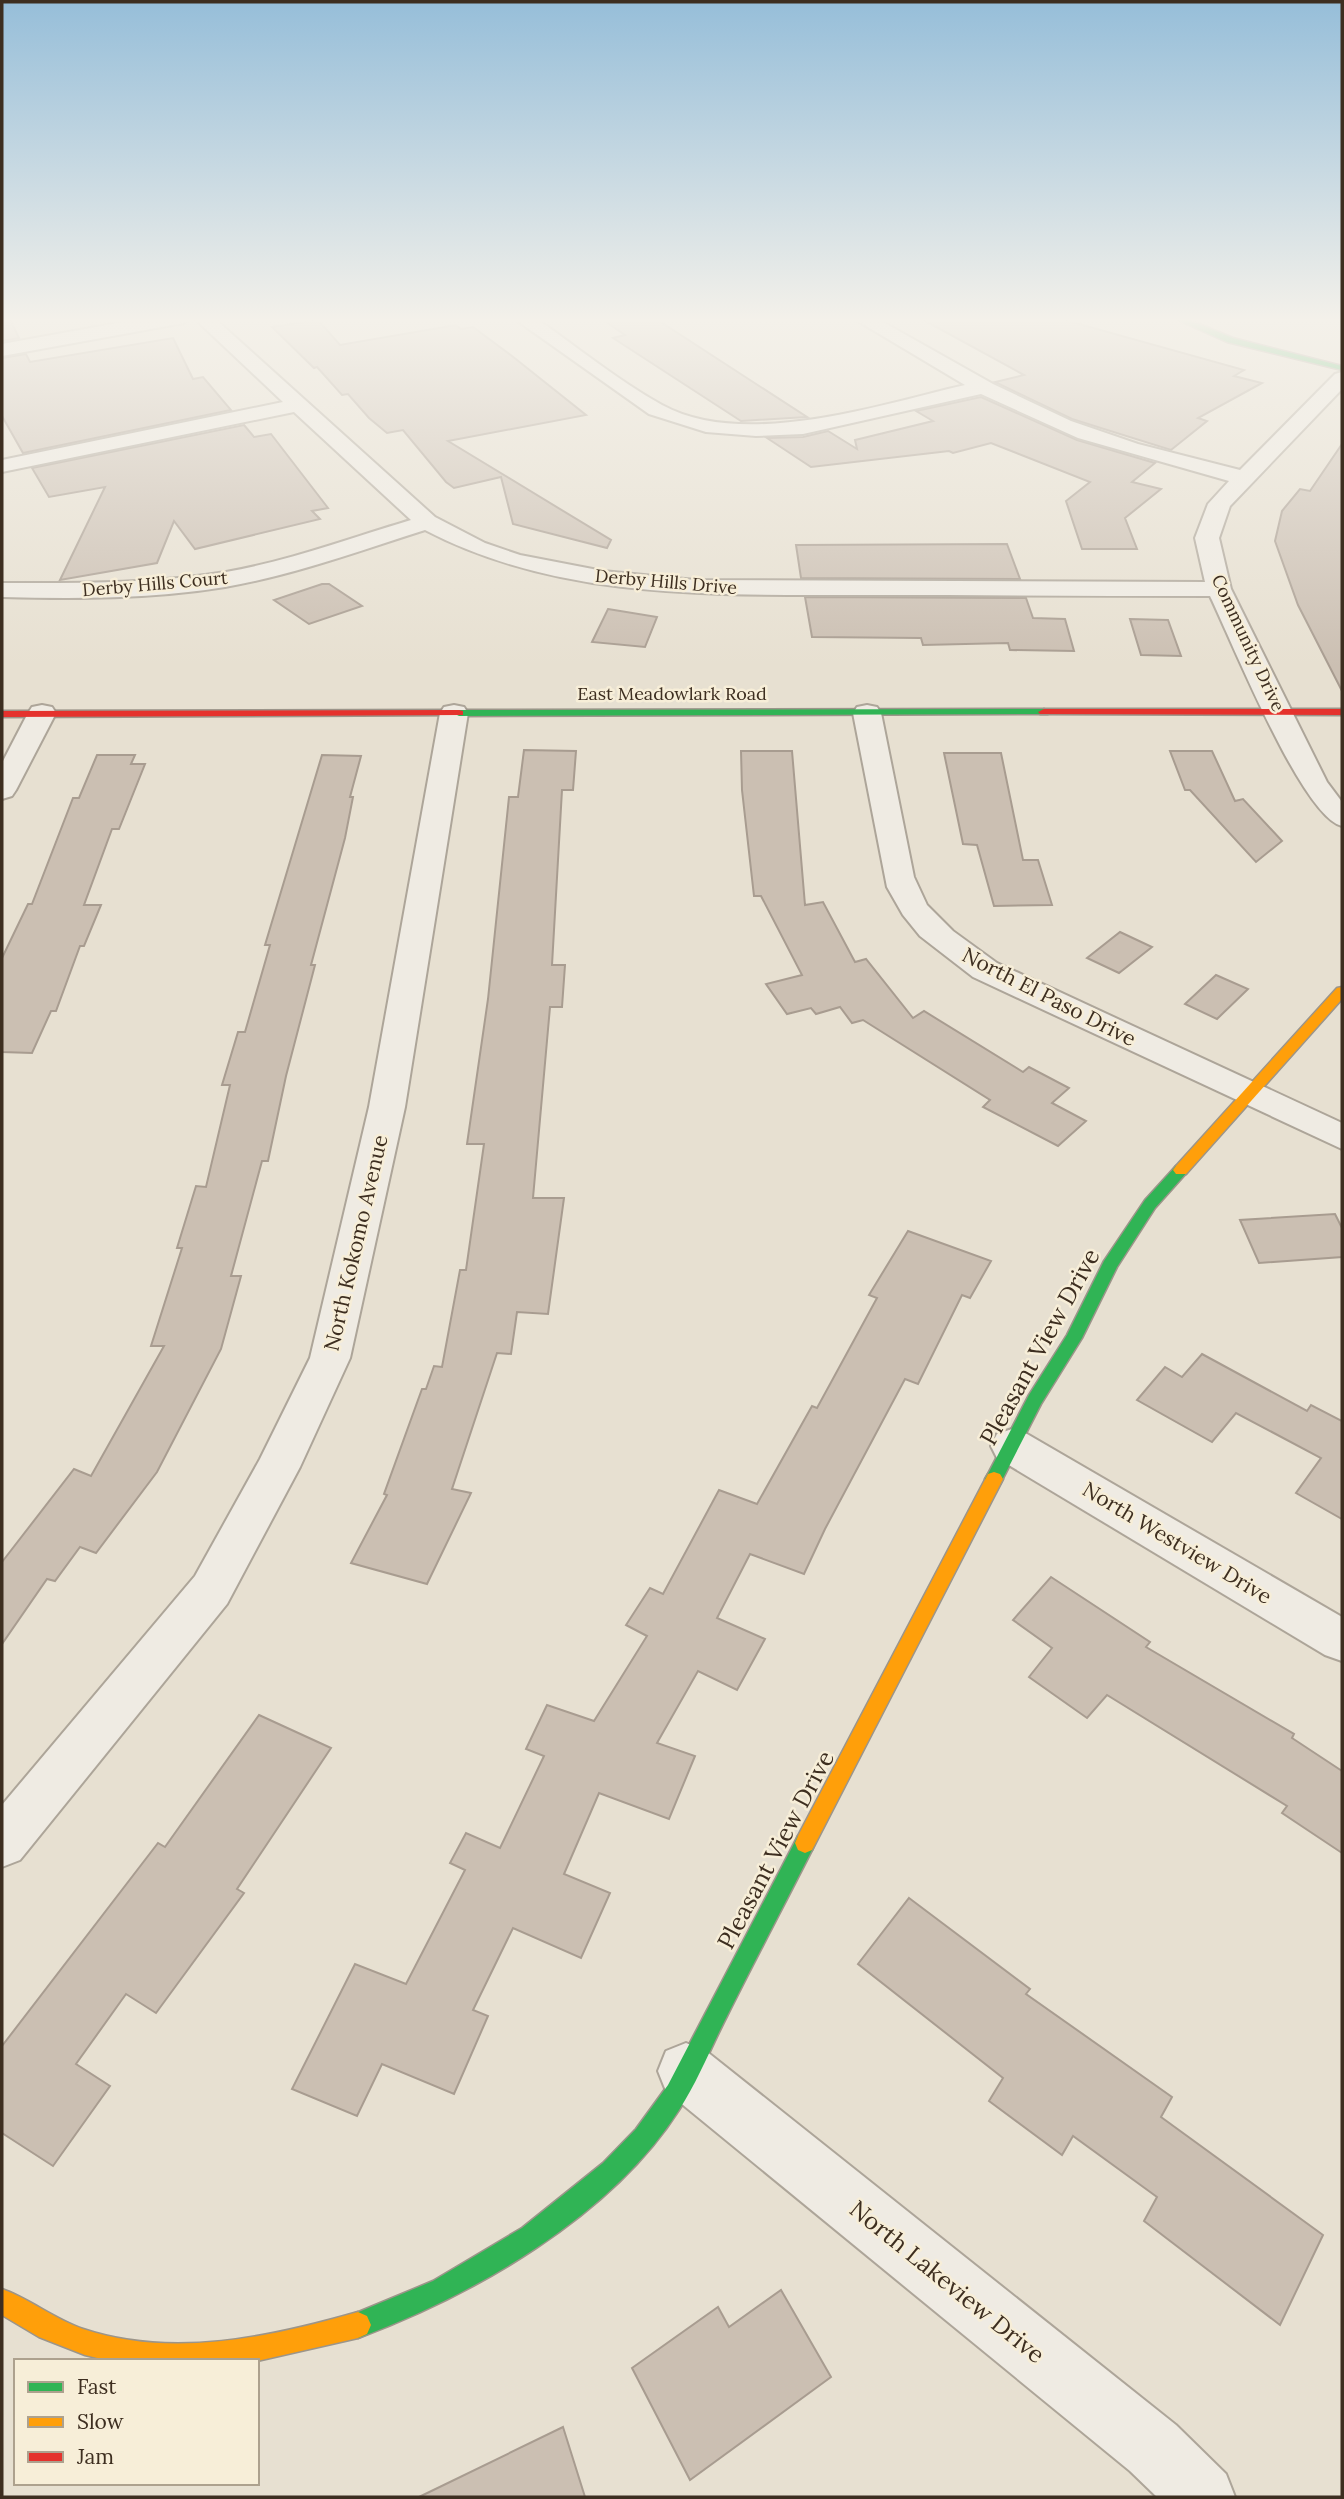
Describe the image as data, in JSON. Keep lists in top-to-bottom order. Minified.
{"streets":{"street":["Derby Hills Drive","Derby Hills Court","Community Drive","East Meadowlark Road","North El Paso Drive","North Kokomo Avenue","Pleasant View Drive","North Westview Drive","North Lakeview Drive"]},"crossings":[["Derby Hills Drive","Derby Hills Court"],["Derby Hills Drive","Community Drive"],["Community Drive","East Meadowlark Road"],["East Meadowlark Road","North El Paso Drive"],["East Meadowlark Road","North Kokomo Avenue"],["North El Paso Drive","Pleasant View Drive"],["Pleasant View Drive","North Westview Drive"],["Pleasant View Drive","North Lakeview Drive"]],"legend":["Fast","Slow","Jam"]}
